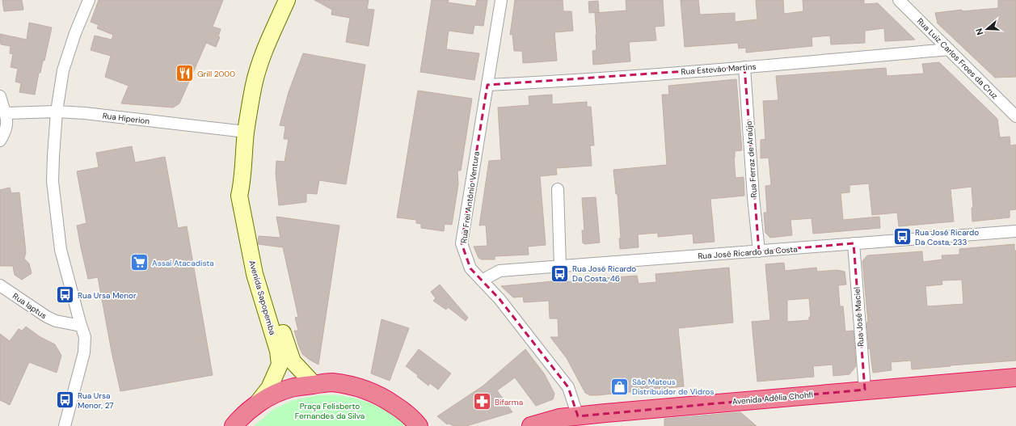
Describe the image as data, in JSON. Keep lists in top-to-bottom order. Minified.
{"streets":{"highway":["Avenida Adélia Chohfi"],"main road":["Avenida Sapopemba"],"street":["Rua Luiz Carlos Froes da Cruz","Rua Estevão Martins","Rua Hiperion","Rua Ferraz de Araújo","Rua Frei Antônio Ventura","Rua José Ricardo da Costa","Rua Iaptus","Rua José Maciel"]},"crossings":[["Rua Luiz Carlos Froes da Cruz","Rua Estevão Martins"],["Rua Estevão Martins","Rua Ferraz de Araújo"],["Rua Estevão Martins","Rua Frei Antônio Ventura"],["Rua Hiperion","Avenida Sapopemba"],["Rua Ferraz de Araújo","Rua José Ricardo da Costa"],["Rua Frei Antônio Ventura","Rua José Ricardo da Costa"],["Rua Frei Antônio Ventura","Avenida Adélia Chohfi"],["Rua José Ricardo da Costa","Rua José Maciel"],["Rua José Maciel","Avenida Adélia Chohfi"]],"parks":["Praça Felisberto Fernandes da Silva"],"places":{"restaurant":["Grill 2000"],"bus stop":["Rua José Ricardo Da Costa, 233","Rua José Ricardo Da Costa, 46","Rua Ursa Menor","Rua Ursa Menor, 27"],"supermarket":["Assaí Atacadista"],"shop":["São Mateus Distribuidor de Vidros"],"pharmacy":["Bifarma"]},"north":"left"}
